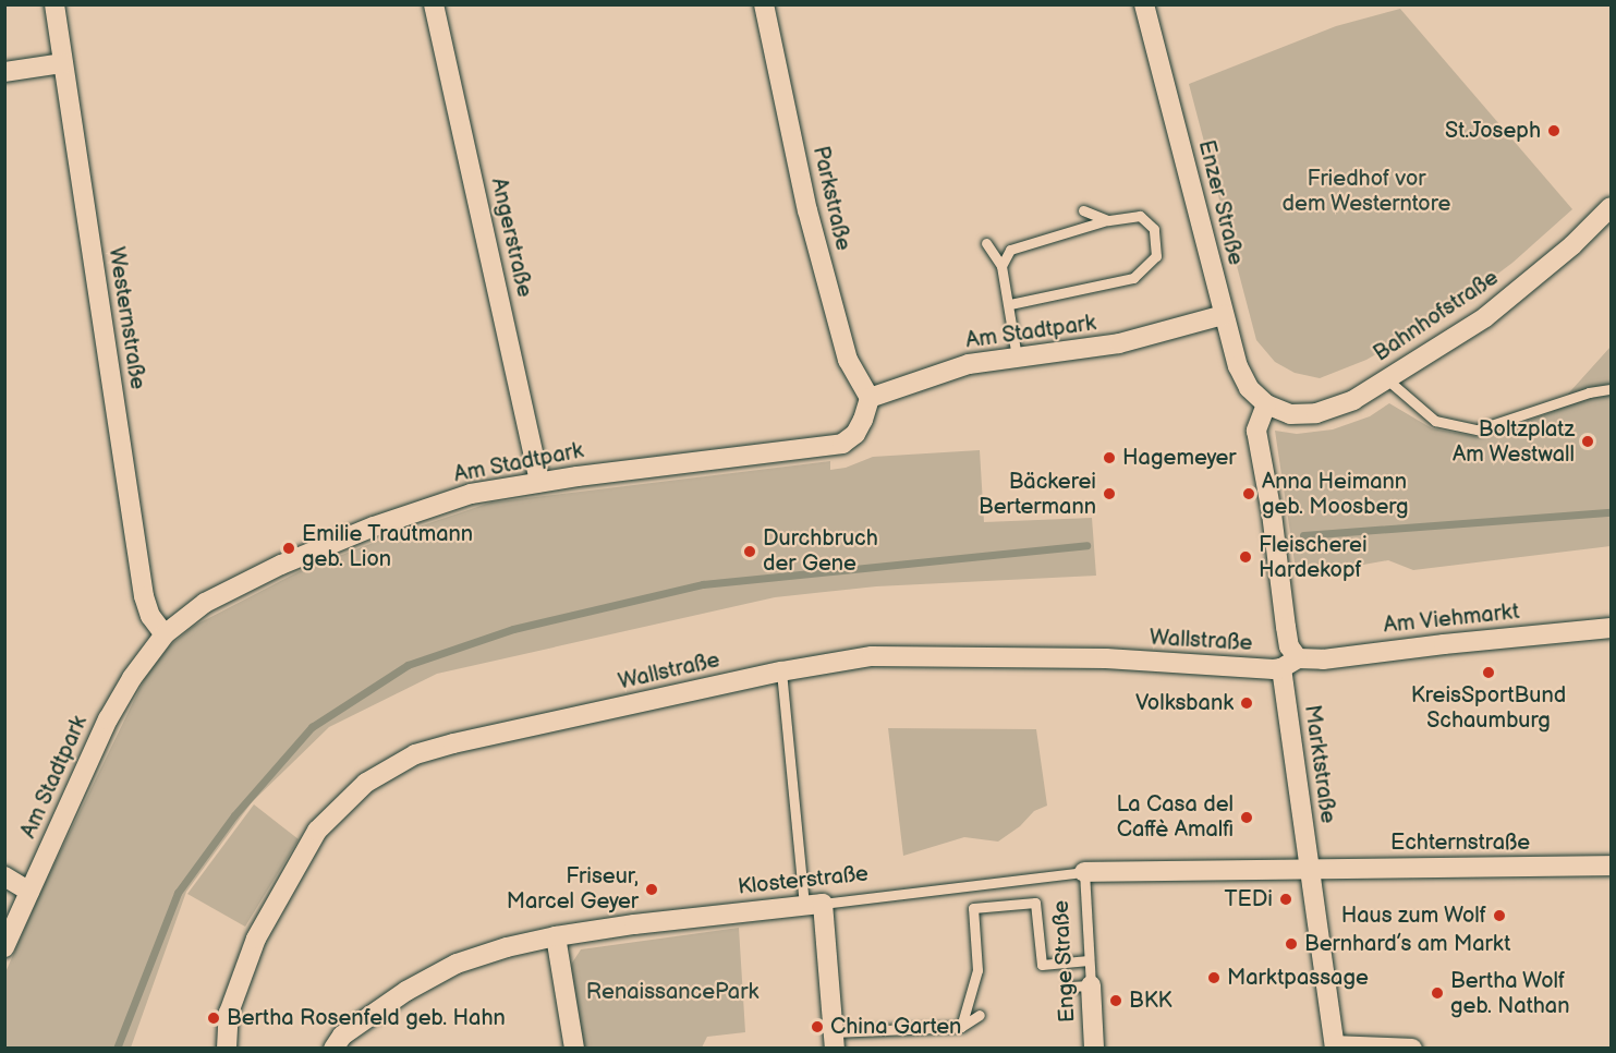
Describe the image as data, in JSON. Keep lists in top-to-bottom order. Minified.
{"streets":{"street":["Parkstraße","Enzer Straße","Angerstraße","Bahnhofstraße","Westernstraße","Am Stadtpark","Am Viehmarkt","Wallstraße","Marktstraße","Echternstraße","Klosterstraße","Enge Straße"]},"crossings":[["Parkstraße","Am Stadtpark"],["Enzer Straße","Bahnhofstraße"],["Enzer Straße","Am Stadtpark"],["Enzer Straße","Marktstraße"],["Angerstraße","Am Stadtpark"],["Bahnhofstraße","Marktstraße"],["Westernstraße","Am Stadtpark"],["Am Viehmarkt","Wallstraße"],["Am Viehmarkt","Marktstraße"],["Wallstraße","Marktstraße"],["Marktstraße","Echternstraße"],["Marktstraße","Klosterstraße"],["Echternstraße","Klosterstraße"],["Klosterstraße","Enge Straße"]],"parks":["Friedhof vor dem Westerntore","RenaissancePark"],"places":["St.Joseph","Boltzplatz Am Westwall","Hagemeyer","Bäckerei Bertermann","Anna Heimann geb. Moosberg","Emilie Trautmann geb. Lion","Durchbruch der Gene","Fleischerei Hardekopf","KreisSportBund Schaumburg","Volksbank","La Casa del Caffè Amalfi","Friseur, Marcel Geyer","TEDi","Haus zum Wolf","Bernhard’s am Markt","Marktpassage","Bertha Wolf geb. Nathan","BKK","Bertha Rosenfeld geb. Hahn","China Garten"]}
